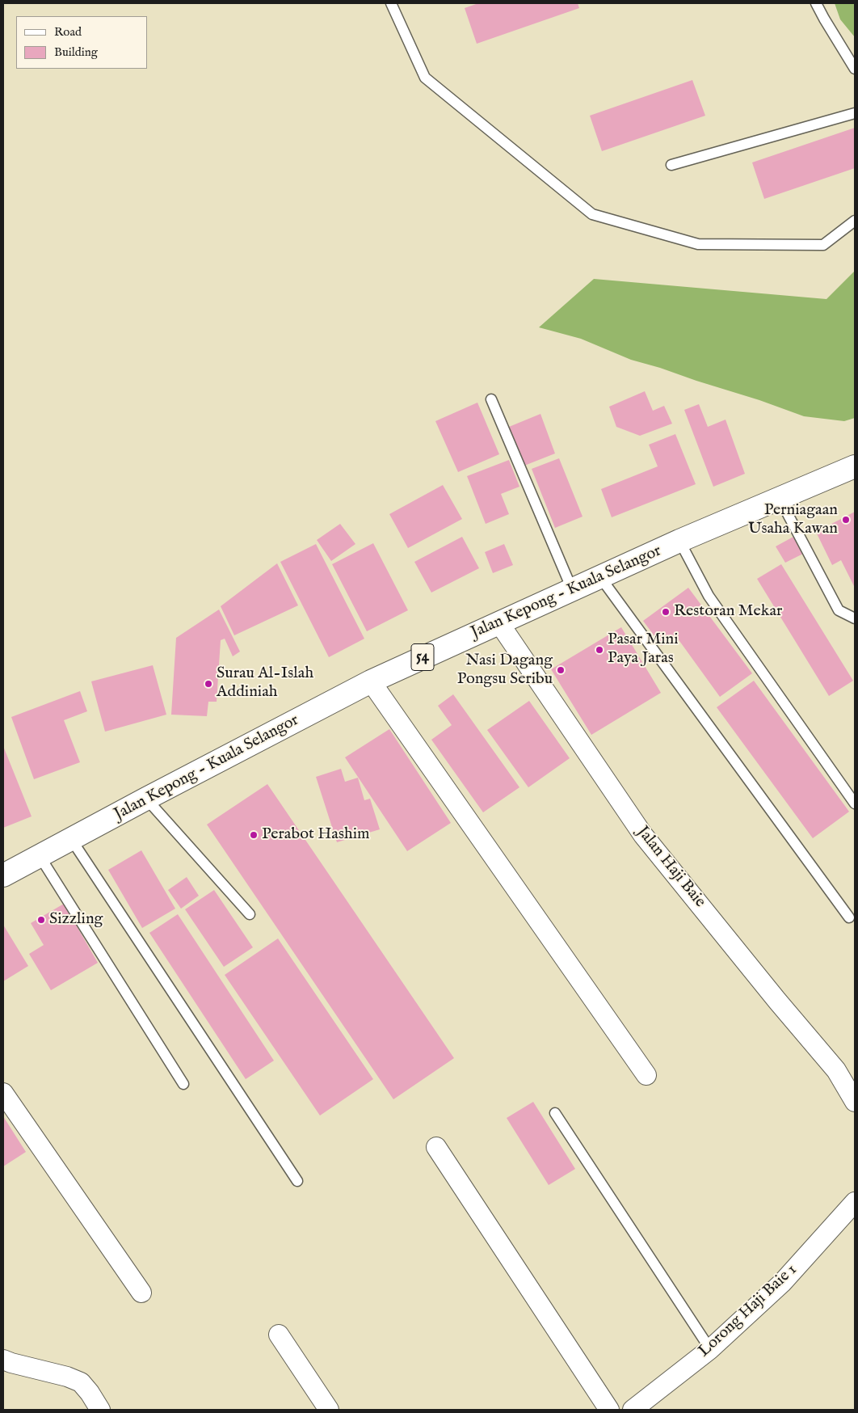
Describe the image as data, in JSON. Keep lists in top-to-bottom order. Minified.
{"streets":{"highway":["Jalan Kepong - Kuala Selangor","54"],"street":["Jalan Haji Baie","Lorong Haji Baie 1"]},"crossings":[["Jalan Kepong - Kuala Selangor","Jalan Haji Baie"]],"places":["Perniagaan Usaha Kawan","Restoran Mekar","Pasar Mini Paya Jaras","Nasi Dagang Pongsu Seribu","Surau Al-Islah Addiniah","Perabot Hashim","Sizzling"],"legend":["Road","Building"]}
